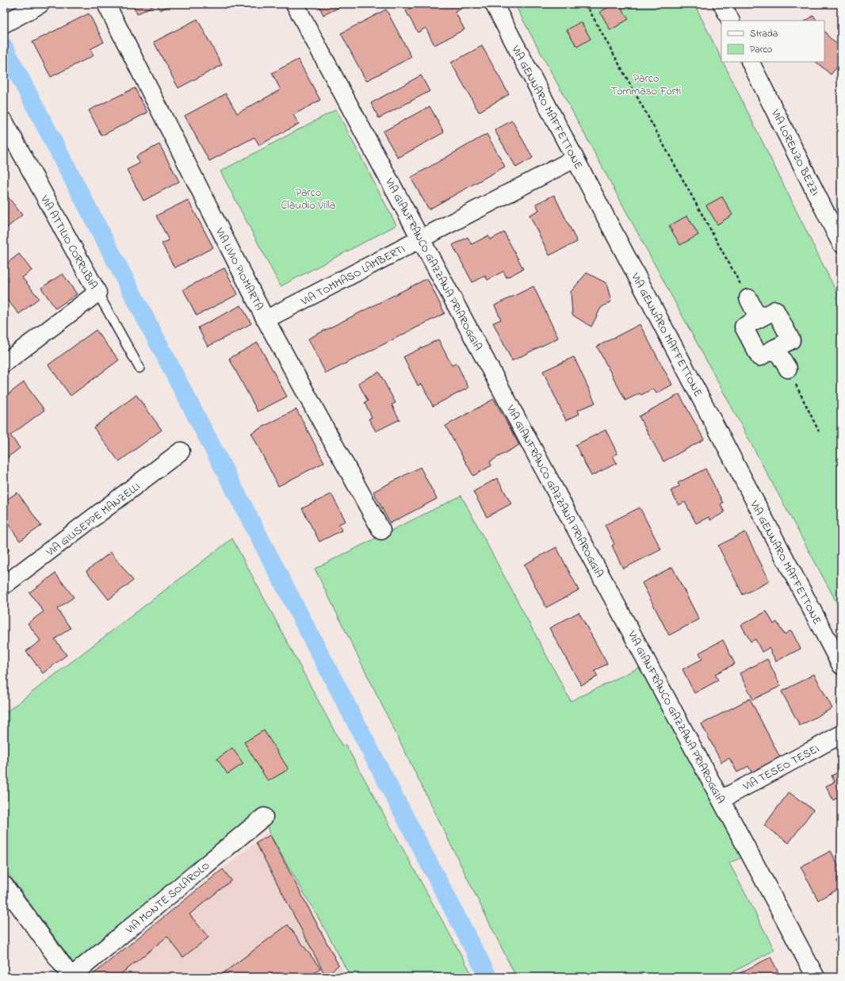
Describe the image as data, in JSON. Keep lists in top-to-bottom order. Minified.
{"streets":{"street":["VIA GENNARO MAFFETTONE","VIA LORENZO BEZZI","VIA ATTILIO CORRUBIA","VIA GIANFRANCO GAZZANA PRIAROGGIA","VIA LIVIO PIOMARTA","VIA TOMMASO LAMBERTI","VIA GIUSEPPE MANZELLI","VIA TESEO TESEI","VIA MONTE SOLAROLO"]},"crossings":[["VIA GENNARO MAFFETTONE","VIA TOMMASO LAMBERTI"],["VIA GIANFRANCO GAZZANA PRIAROGGIA","VIA TOMMASO LAMBERTI"],["VIA GIANFRANCO GAZZANA PRIAROGGIA","VIA TESEO TESEI"],["VIA LIVIO PIOMARTA","VIA TOMMASO LAMBERTI"]],"parks":["Parco Tommaso Forti","Parco Claudio Villa"],"legend":["Strada","Parco"]}
